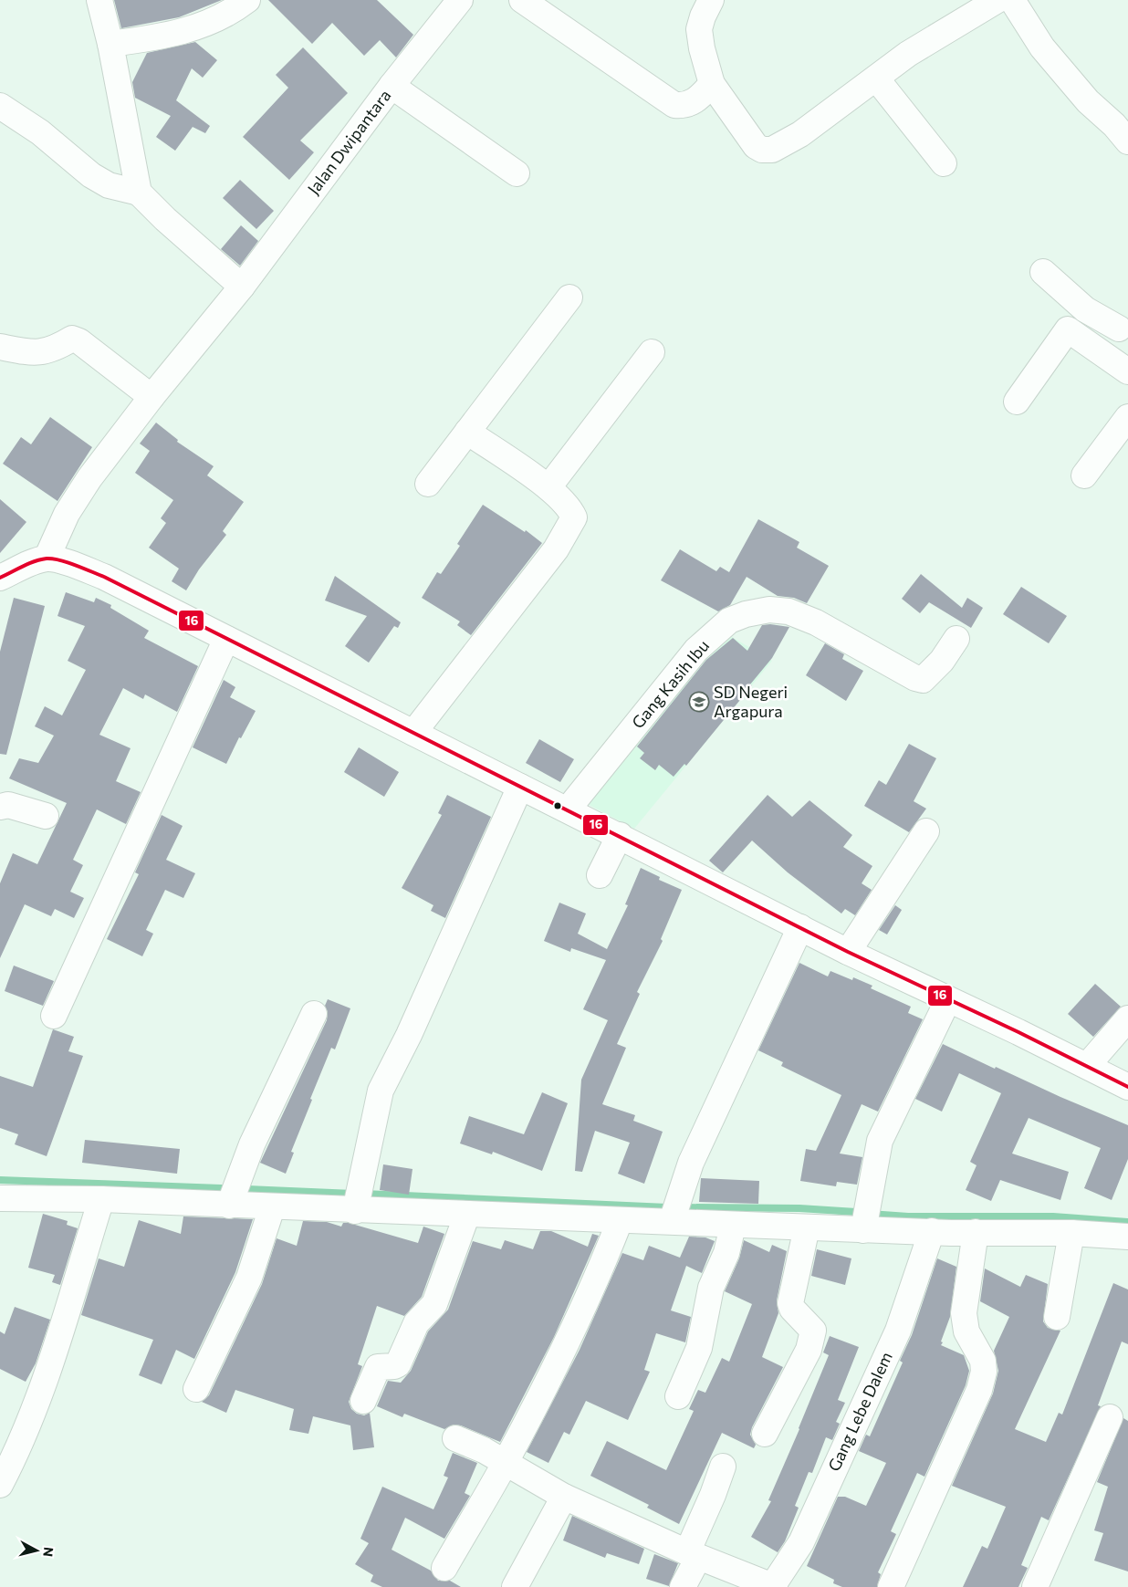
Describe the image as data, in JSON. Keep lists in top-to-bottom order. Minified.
{"streets":{"street":["Jalan Dwipantara","Gang Kasih Ibu","Gang Lebe Dalem"]},"places":{"school or university":["SD Negeri Argapura"]},"lines":["transit line 16"],"north":"right"}
